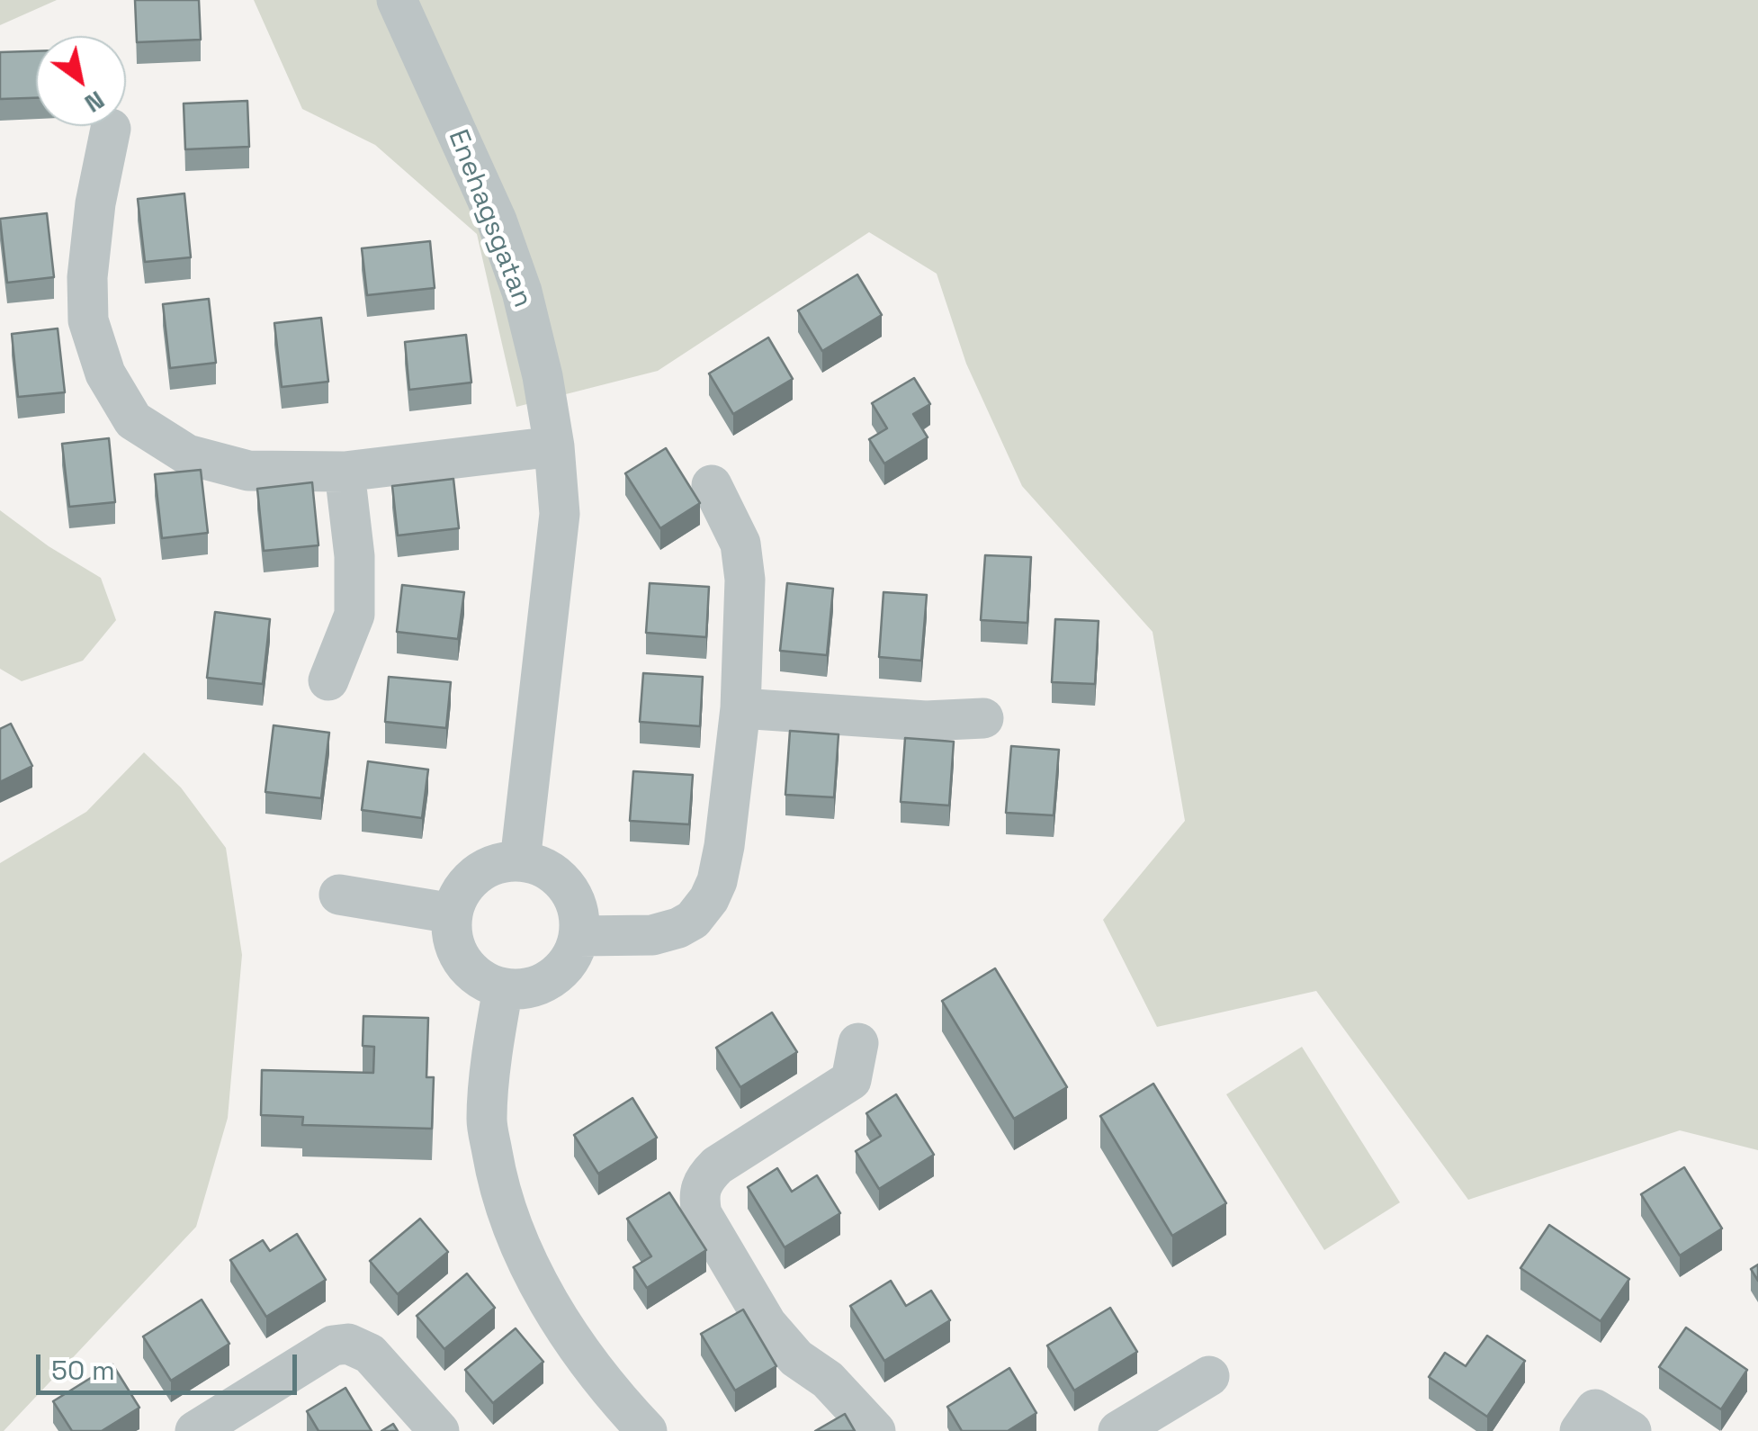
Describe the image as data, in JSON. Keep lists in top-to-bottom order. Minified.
{"streets":{"street":["Enehagsgatan"]},"scale_bar":"50 m","north":"bottom right"}
